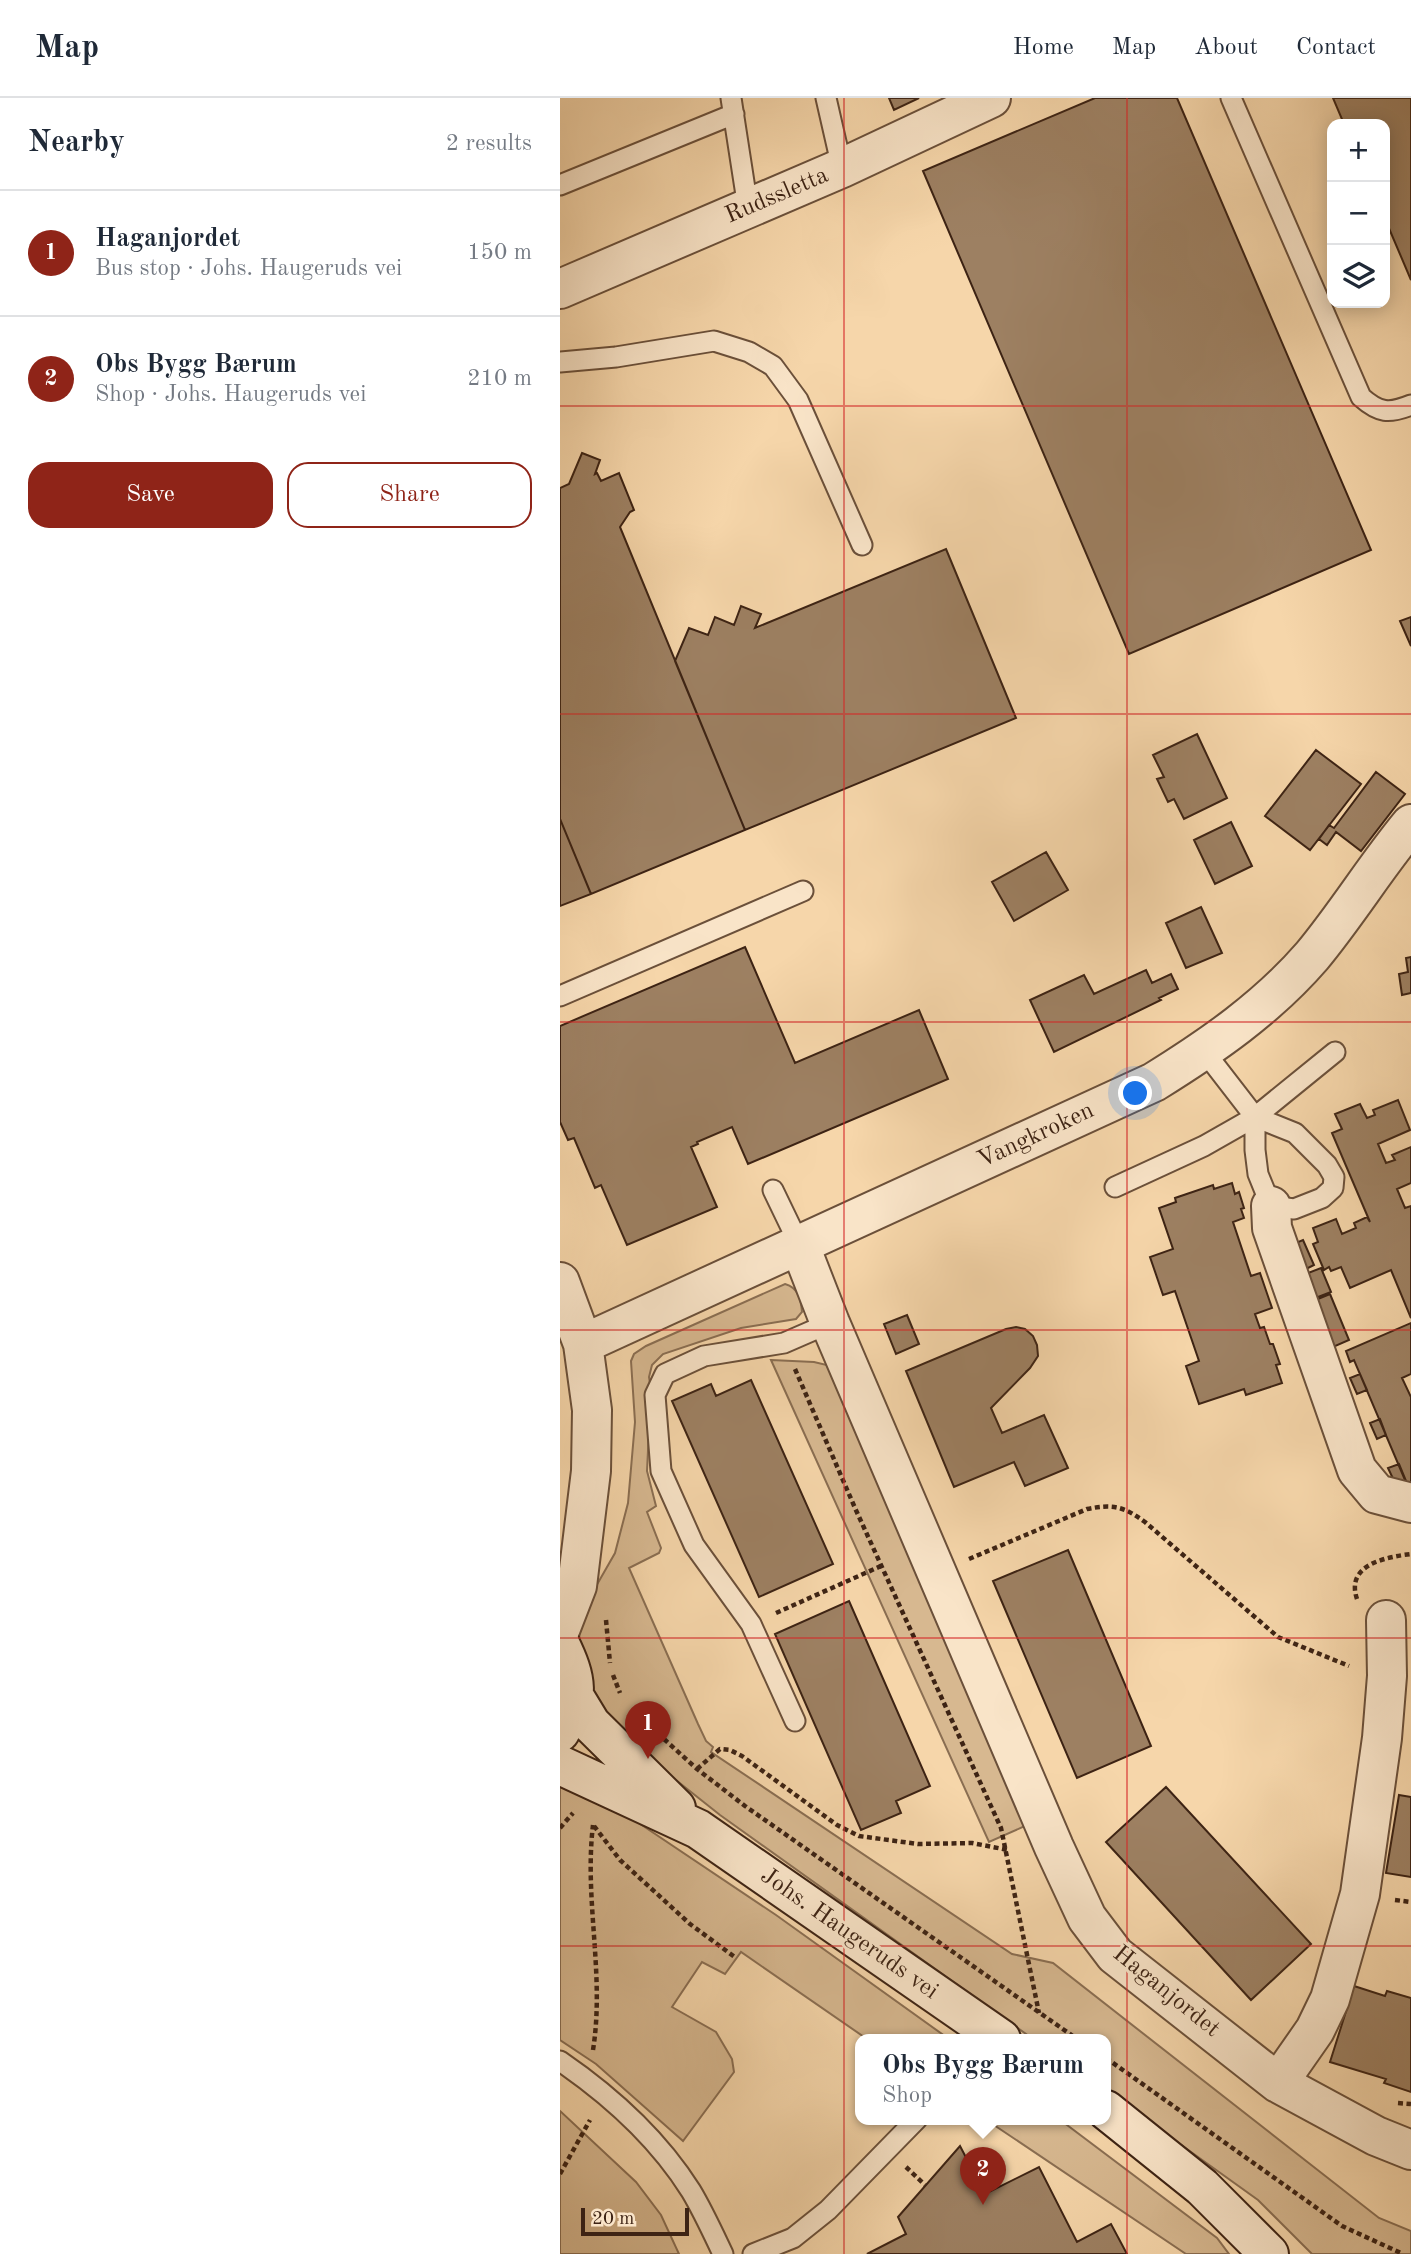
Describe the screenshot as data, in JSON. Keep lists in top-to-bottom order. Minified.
{"streets":{"street":["Rudssletta","Vangkroken","Johs. Haugeruds vei","Haganjordet"]},"crossings":[["Vangkroken","Haganjordet"]],"scale_bar":"20 m","page":{"header":"Map","nav":["Home","Map","About","Contact"],"heading":["Nearby","2 results"],"map_buttons":["+","−"],"list":[{"mark":"1","name":"Haganjordet","note":"Bus stop · Johs. Haugeruds vei","value":"150 m"},{"mark":"2","name":"Obs Bygg Bærum","note":"Shop · Johs. Haugeruds vei","value":"210 m"}],"buttons":["Save","Share"],"pins":["1","2"],"popup":["Obs Bygg Bærum","Shop"],"scale":"20 m"}}
